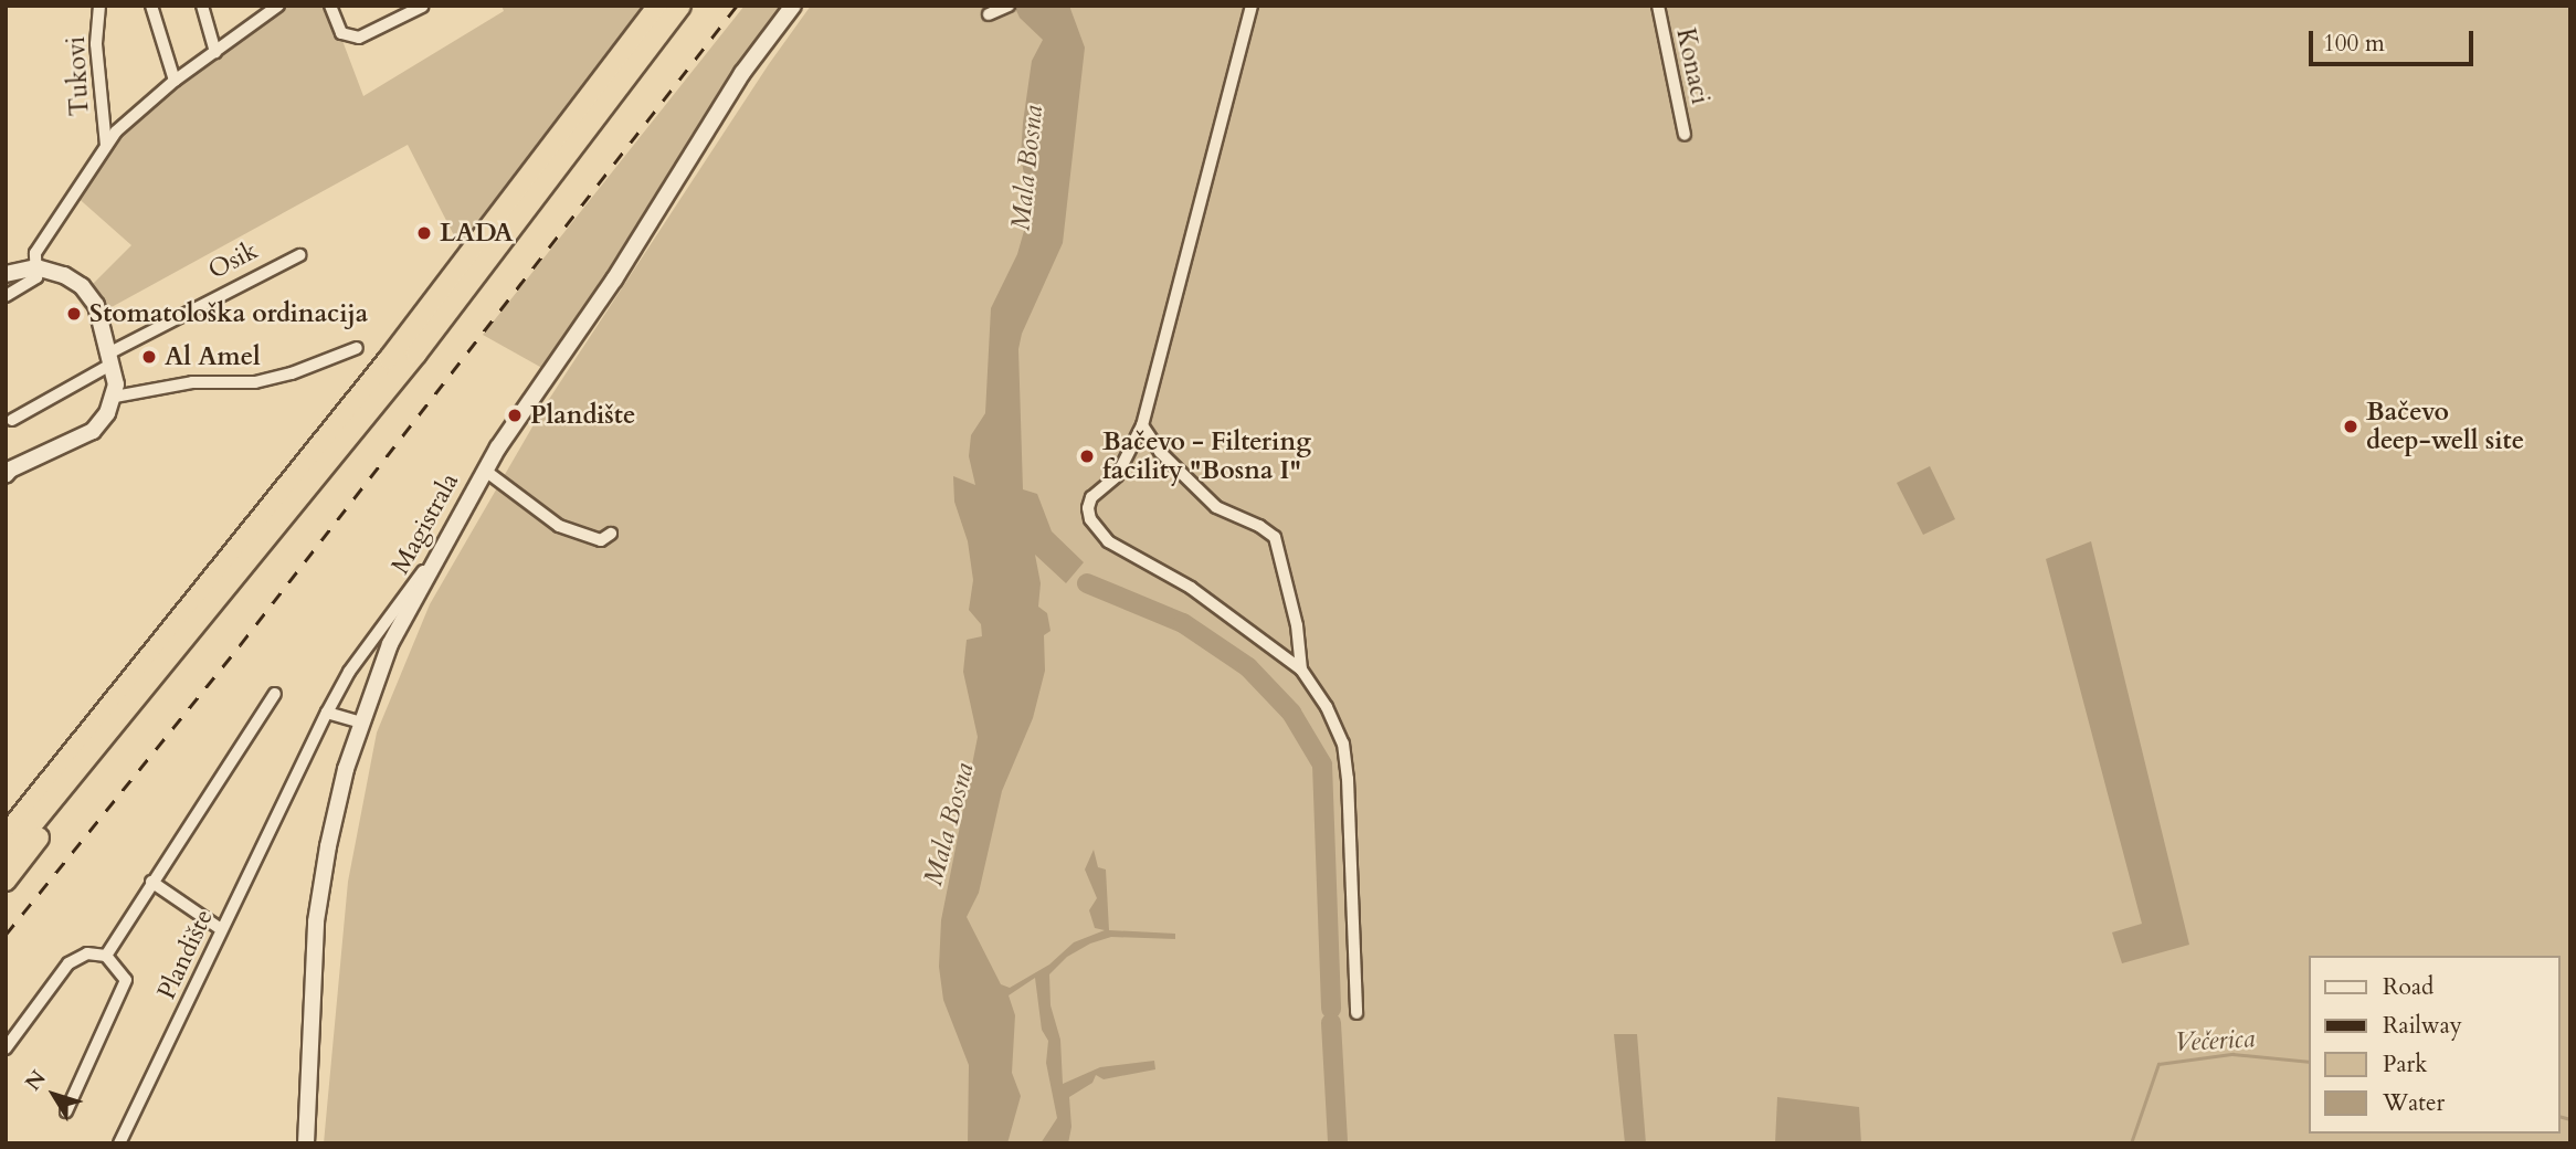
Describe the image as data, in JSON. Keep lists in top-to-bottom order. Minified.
{"streets":{"main road":["Magistrala"],"street":["Konaci","Tukovi","Osik","Plandište"]},"crossings":[["Magistrala","Plandište"]],"water":["Mala Bosna","Večerica"],"places":["LADA","Stomatološka ordinacija","Al Amel","Plandište","Bačevo deep-well site","Bačevo - Filtering facility \"Bosna I\""],"legend":["Road","Railway","Park","Water"],"scale_bar":"100 m","north":"top left"}
